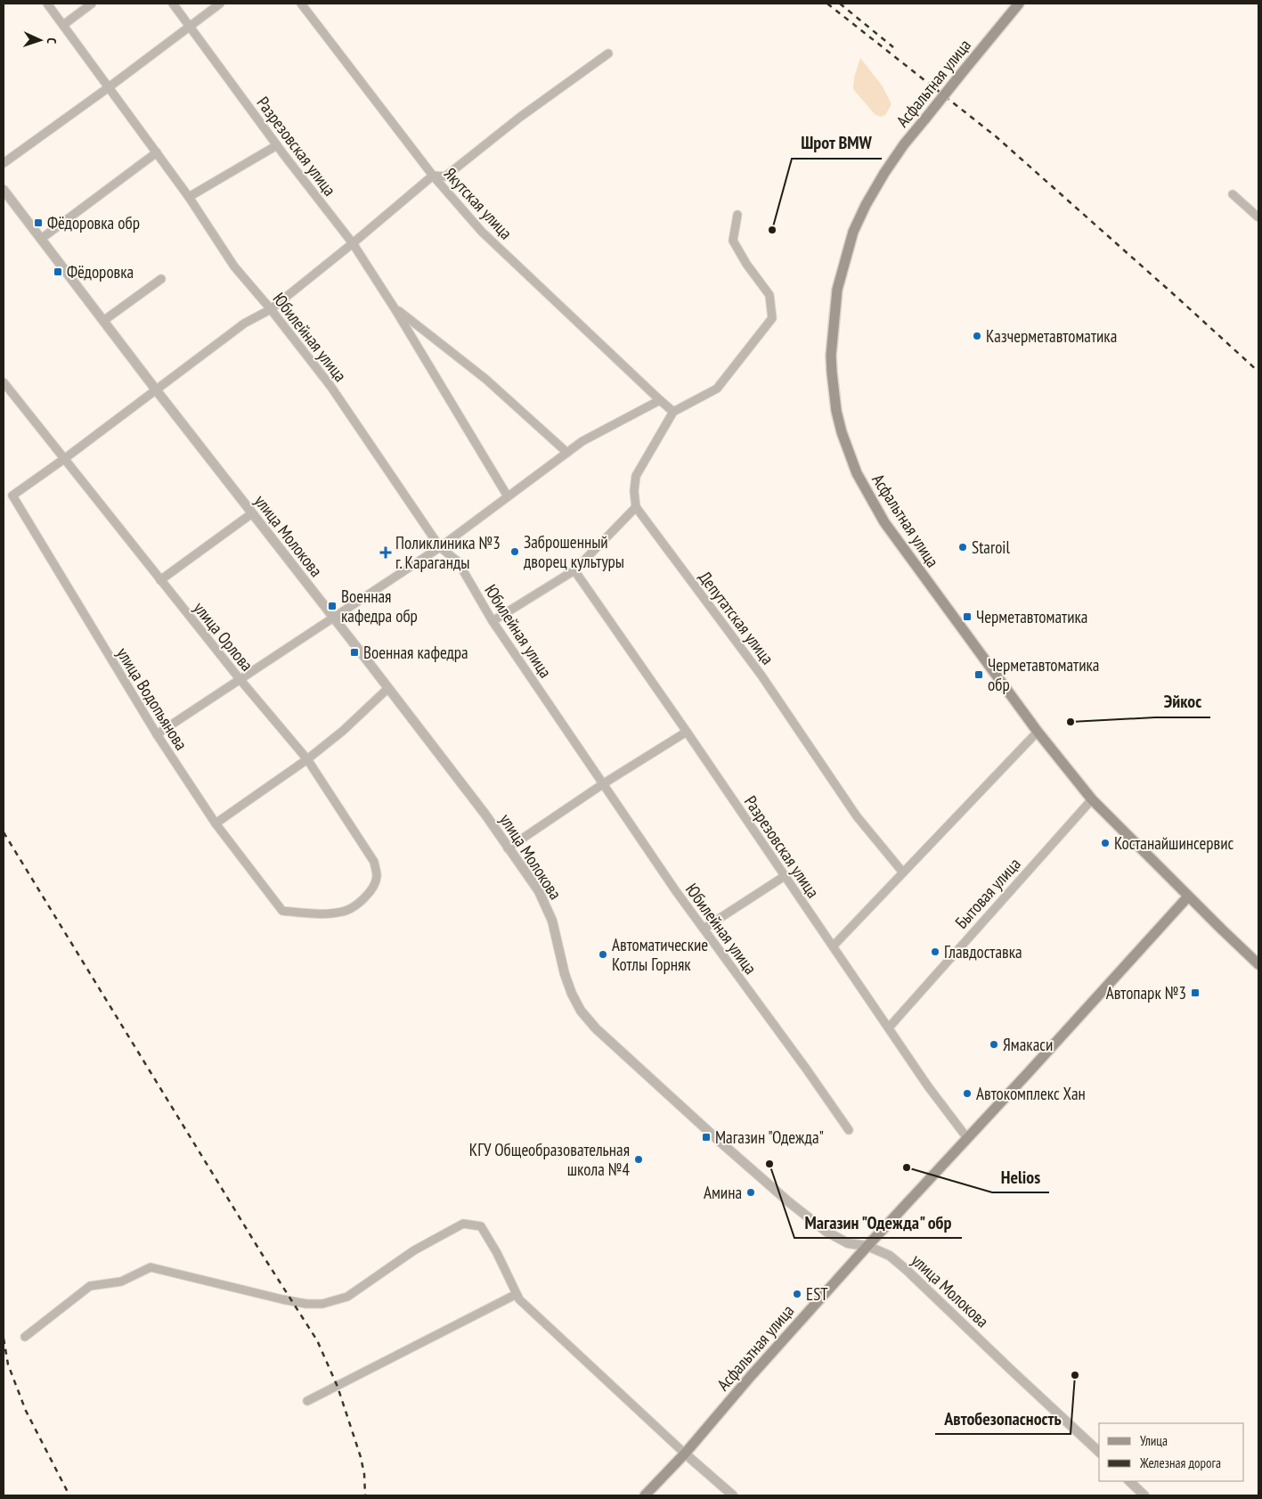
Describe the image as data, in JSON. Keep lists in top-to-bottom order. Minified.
{"streets":{"main road":["Асфальтная улица"],"street":["Разрезовская улица","Якутская улица","Юбилейная улица","улица Молокова","Депутатская улица","улица Орлова","улица Водопьянова","Бытовая улица"]},"crossings":[["Асфальтная улица","Разрезовская улица"],["Асфальтная улица","улица Молокова"],["Асфальтная улица","Бытовая улица"],["Разрезовская улица","Бытовая улица"],["улица Орлова","улица Водопьянова"]],"places":{"transit":["Фёдоровка обр","Фёдоровка","Военная кафедра обр","Черметавтоматика","Военная кафедра","Черметавтоматика обр","Автопарк №3","Магазин \"Одежда\""],"other":["Шрот BMW","Казчерметавтоматика","Staroil","Заброшенный дворец культуры","Эйкос","Костанайшинсервис","Главдоставка","Автоматические Котлы Горняк","Ямакаси","Автокомплекс Хан","КГУ Общеобразовательная школа №4","Магазин \"Одежда\" обр","Helios","Амина","EST","Автобезопасность"],"health":["Поликлиника №3 г. Караганды"]},"legend":["Улица","Железная дорога"],"north":"right"}
